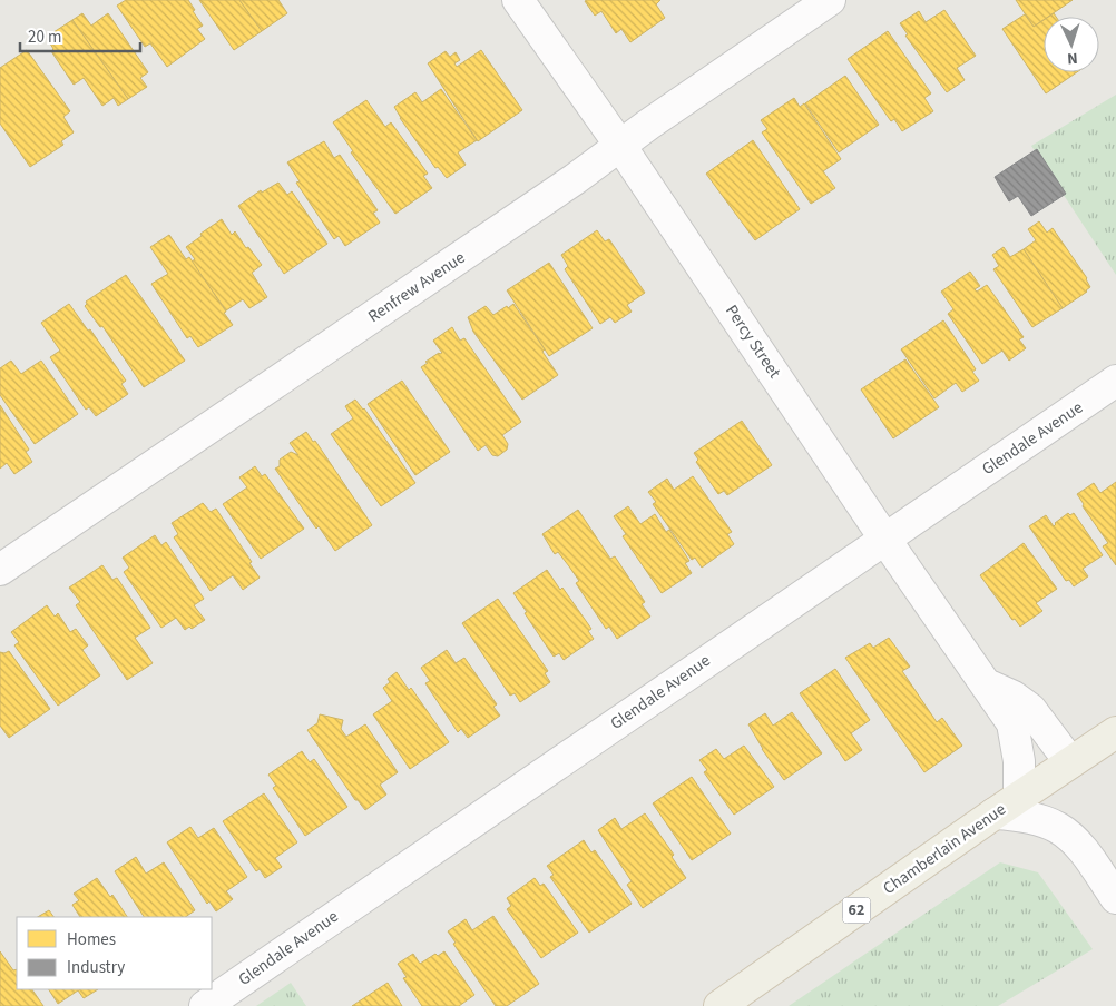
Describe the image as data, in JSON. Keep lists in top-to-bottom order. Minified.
{"streets":{"main road":["Chamberlain Avenue","62"],"street":["Renfrew Avenue","Percy Street","Glendale Avenue"]},"crossings":[["Renfrew Avenue","Percy Street"],["Percy Street","Glendale Avenue"],["Percy Street","Chamberlain Avenue"]],"legend":["Homes","Industry"],"scale_bar":"20 m","north":"bottom"}
